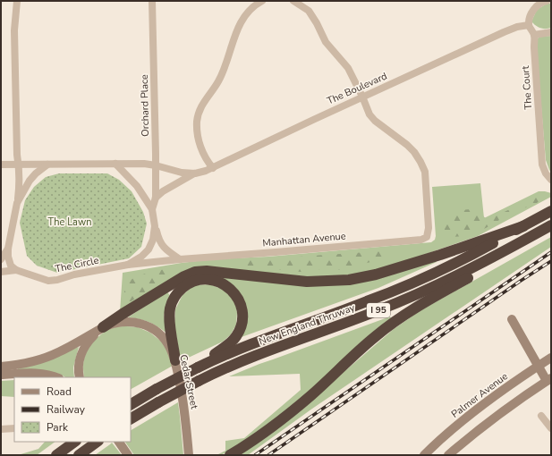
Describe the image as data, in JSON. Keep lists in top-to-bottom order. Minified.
{"streets":{"highway":["I 95","New England Thruway"],"main road":["Cedar Street","Palmer Avenue"],"street":["The Court","The Boulevard","Orchard Place","Manhattan Avenue","The Circle"]},"crossings":[["The Court","The Boulevard"],["The Boulevard","Orchard Place"],["The Boulevard","Manhattan Avenue"],["The Boulevard","The Circle"],["Orchard Place","The Circle"],["Manhattan Avenue","The Circle"]],"parks":["The Lawn"],"legend":["Road","Railway","Park"]}
